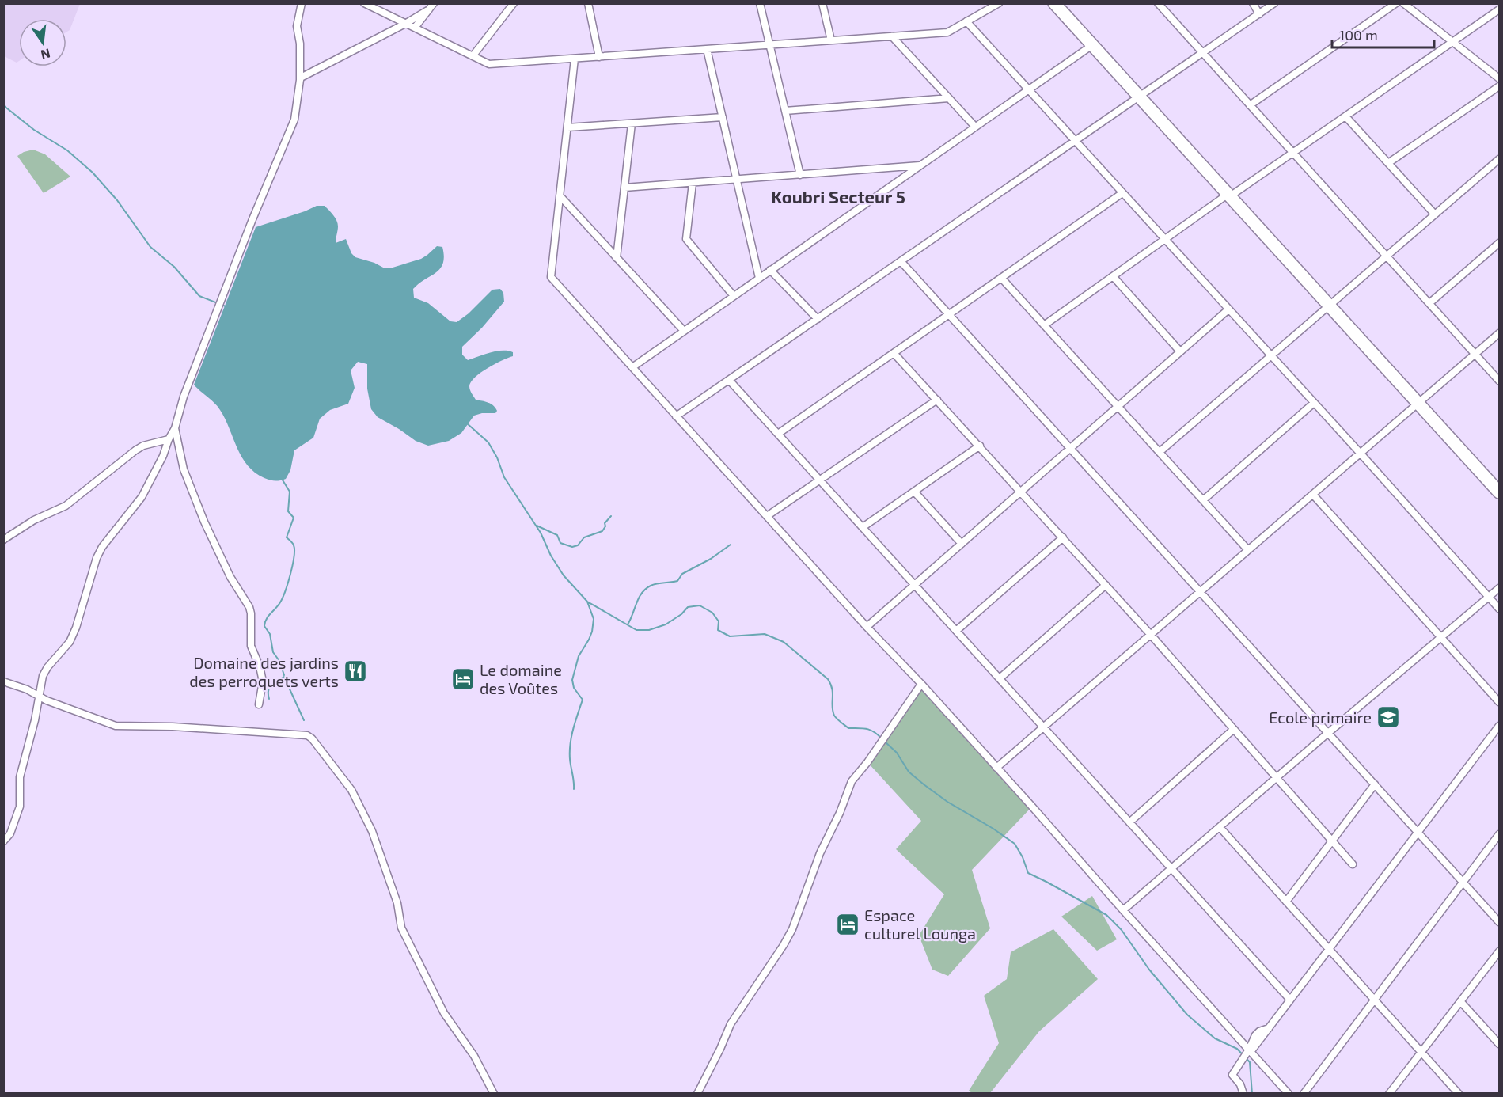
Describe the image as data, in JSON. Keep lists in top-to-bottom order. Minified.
{"districts":["Koubri Secteur 5"],"places":{"restaurant":["Domaine des jardins des perroquets verts"],"hotel":["Le domaine des Voûtes","Espace culturel Lounga"],"school or university":["Ecole primaire"]},"scale_bar":"100 m","north":"bottom"}
